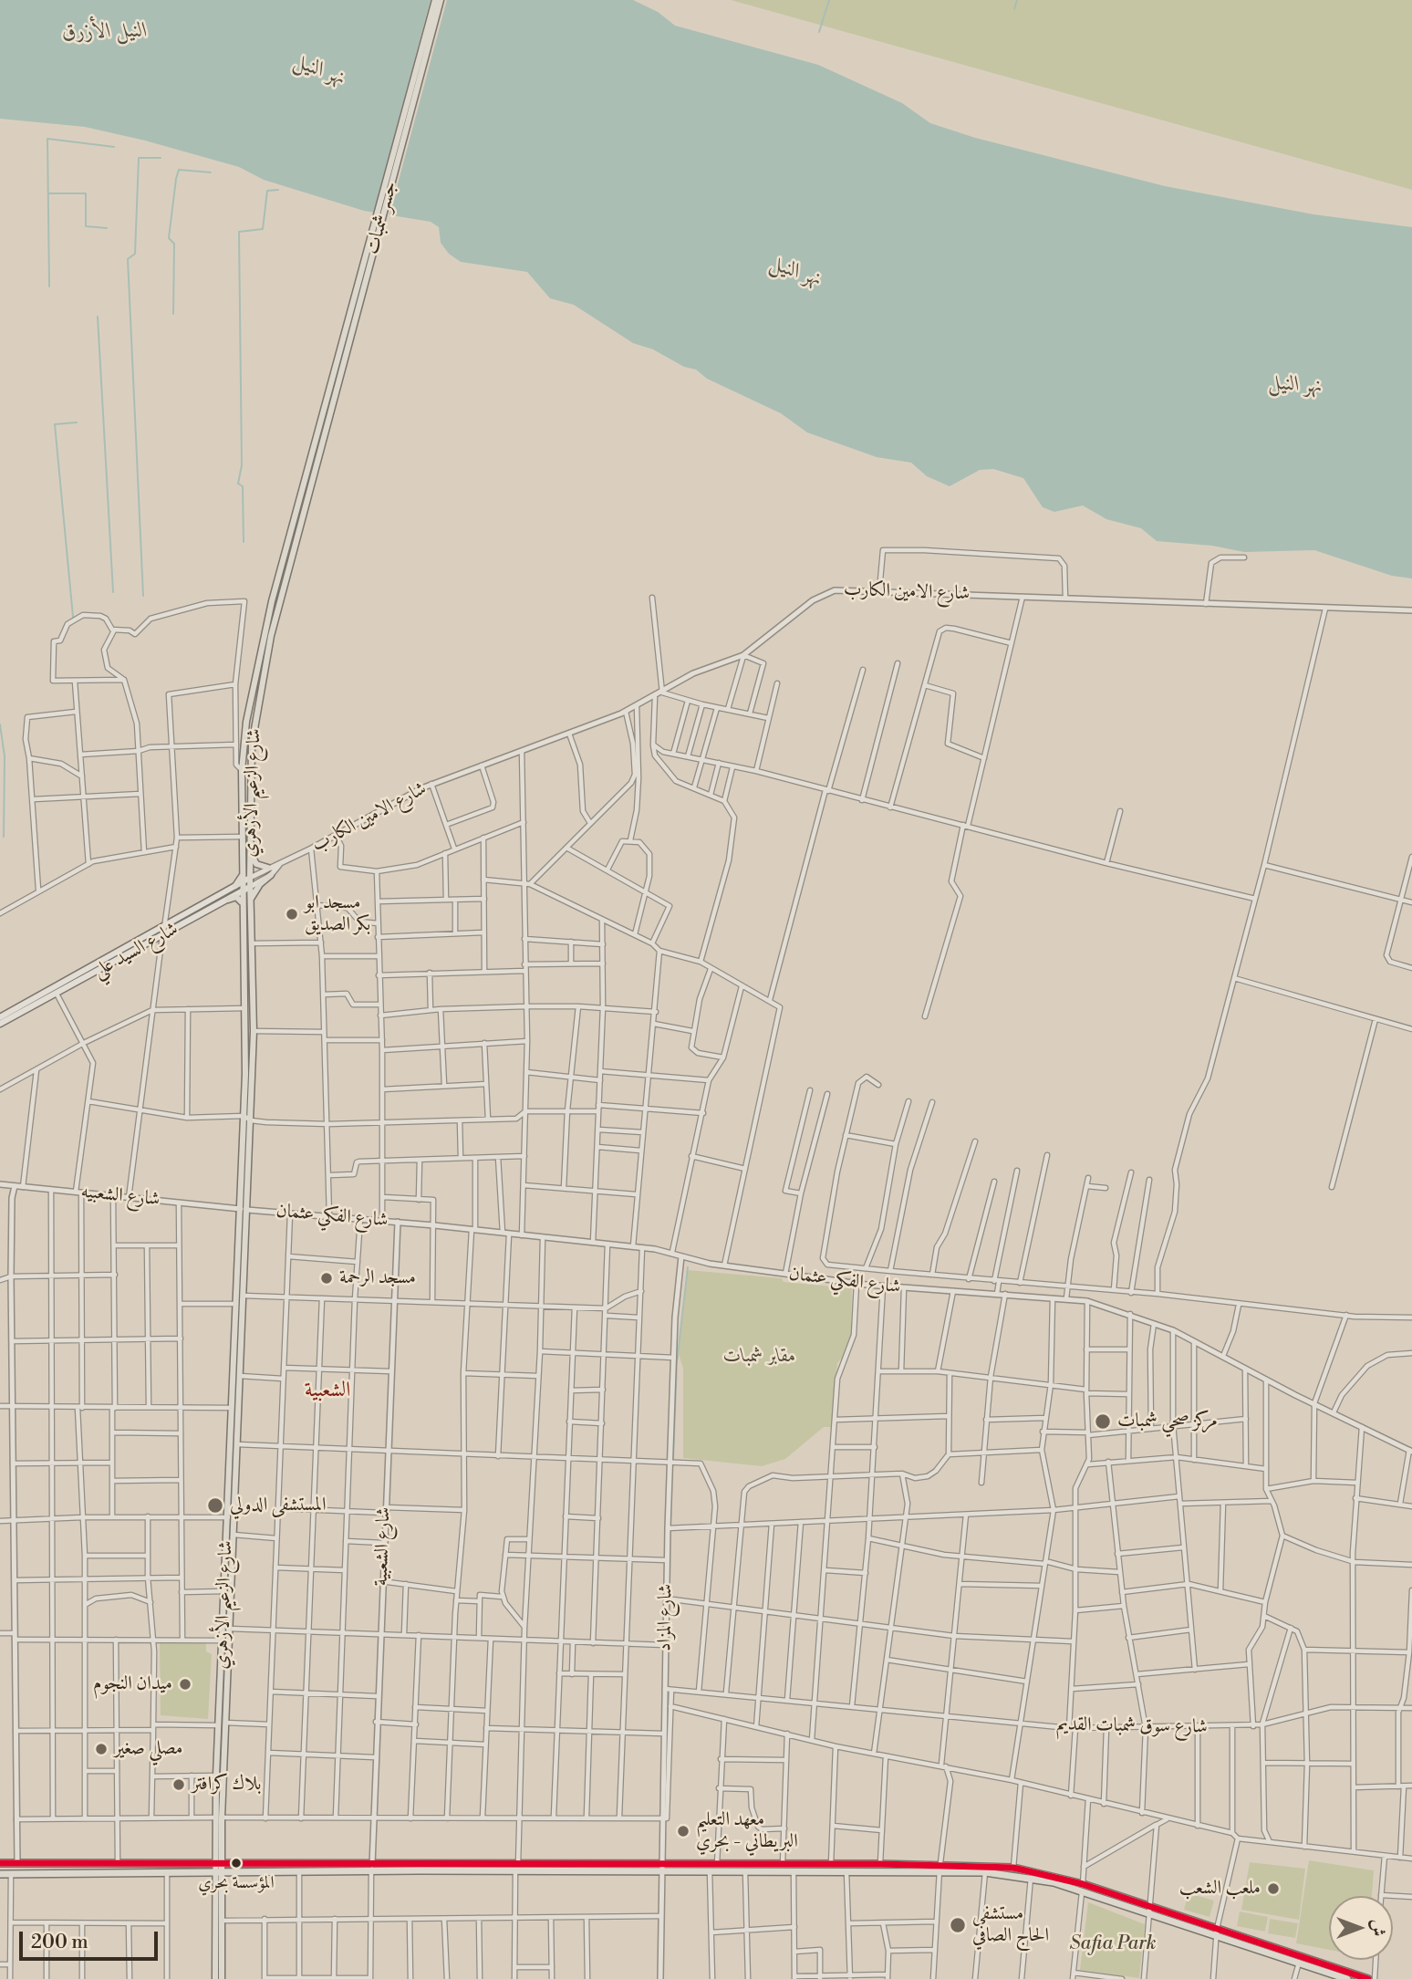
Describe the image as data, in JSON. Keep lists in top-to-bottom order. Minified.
{"streets":{"main road":["جسر شمبات","شارع الزعيم الأزهري","شارع السيد علي"],"street":["شارع الامين الكارب","شارع الشعبيه","شارع الفكي عثمان","شارع الشعبية","شارع المزاد","شارع سوق شمبات القديم"]},"crossings":[["جسر شمبات","شارع الزعيم الأزهري"],["شارع الامين الكارب","شارع الزعيم الأزهري"],["شارع الامين الكارب","شارع السيد علي"],["شارع الزعيم الأزهري","شارع السيد علي"],["شارع الزعيم الأزهري","شارع الشعبيه"],["شارع الزعيم الأزهري","شارع الفكي عثمان"],["شارع الشعبيه","شارع الفكي عثمان"],["شارع الفكي عثمان","شارع الشعبية"],["شارع الفكي عثمان","شارع المزاد"],["شارع المزاد","شارع سوق شمبات القديم"]],"districts":["الشعبية"],"water":["النيل الأزرق","نهر النيل"],"parks":["مقابر شمبات","Safia Park"],"places":["مسجد ابو بكر الصديق","مسجد الرحمة","مركز صحي شمبات","المستشفى الدولي","ميدان النجوم","مصلي صغير","بلاك كرافتر","معهد التعليم البريطاني - بحري","المؤسسة بحري","ملعب الشعب","مستشفى الحاج الصافي"],"scale_bar":"200 m","north":"right"}
